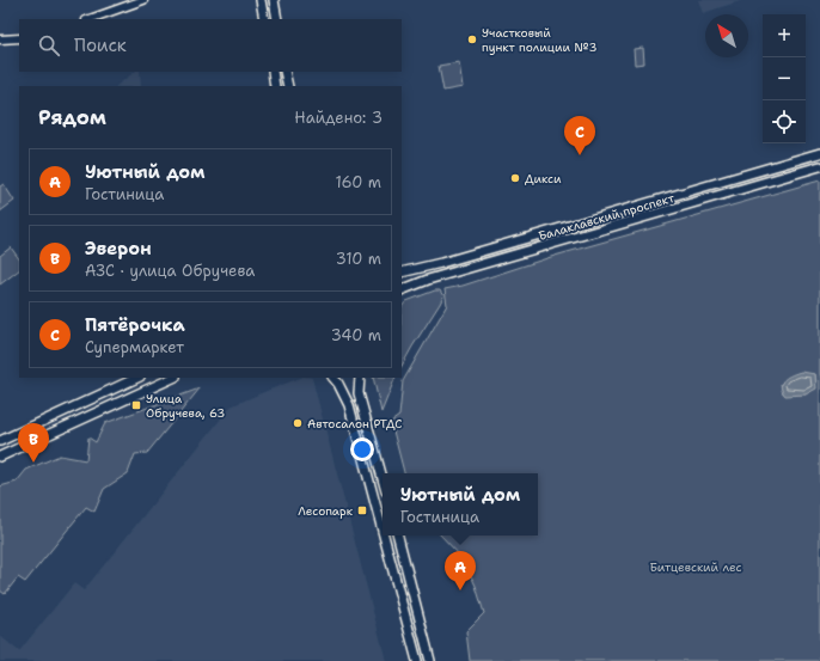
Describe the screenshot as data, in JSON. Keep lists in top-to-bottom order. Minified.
{"streets":{"main road":["Балаклавский проспект"]},"parks":["Битцевский лес"],"places":{"other":["Участковый пункт полиции №3","Дикси","Автосалон РТДС"],"transit":["Улица Обручева, 63","Лесопарк"]},"north":"top left","page":{"map_buttons":["+","−"],"search":"Поиск","heading":["Рядом","Найдено: 3"],"pins":["C","B","A"],"list":[{"mark":"A","name":"Уютный дом","note":"Гостиница","value":"160 m"},{"mark":"B","name":"Эверон","note":"АЗС · улица Обручева","value":"310 m"},{"mark":"C","name":"Пятёрочка","note":"Супермаркет","value":"340 m"}],"popup":["Уютный дом","Гостиница"]}}
